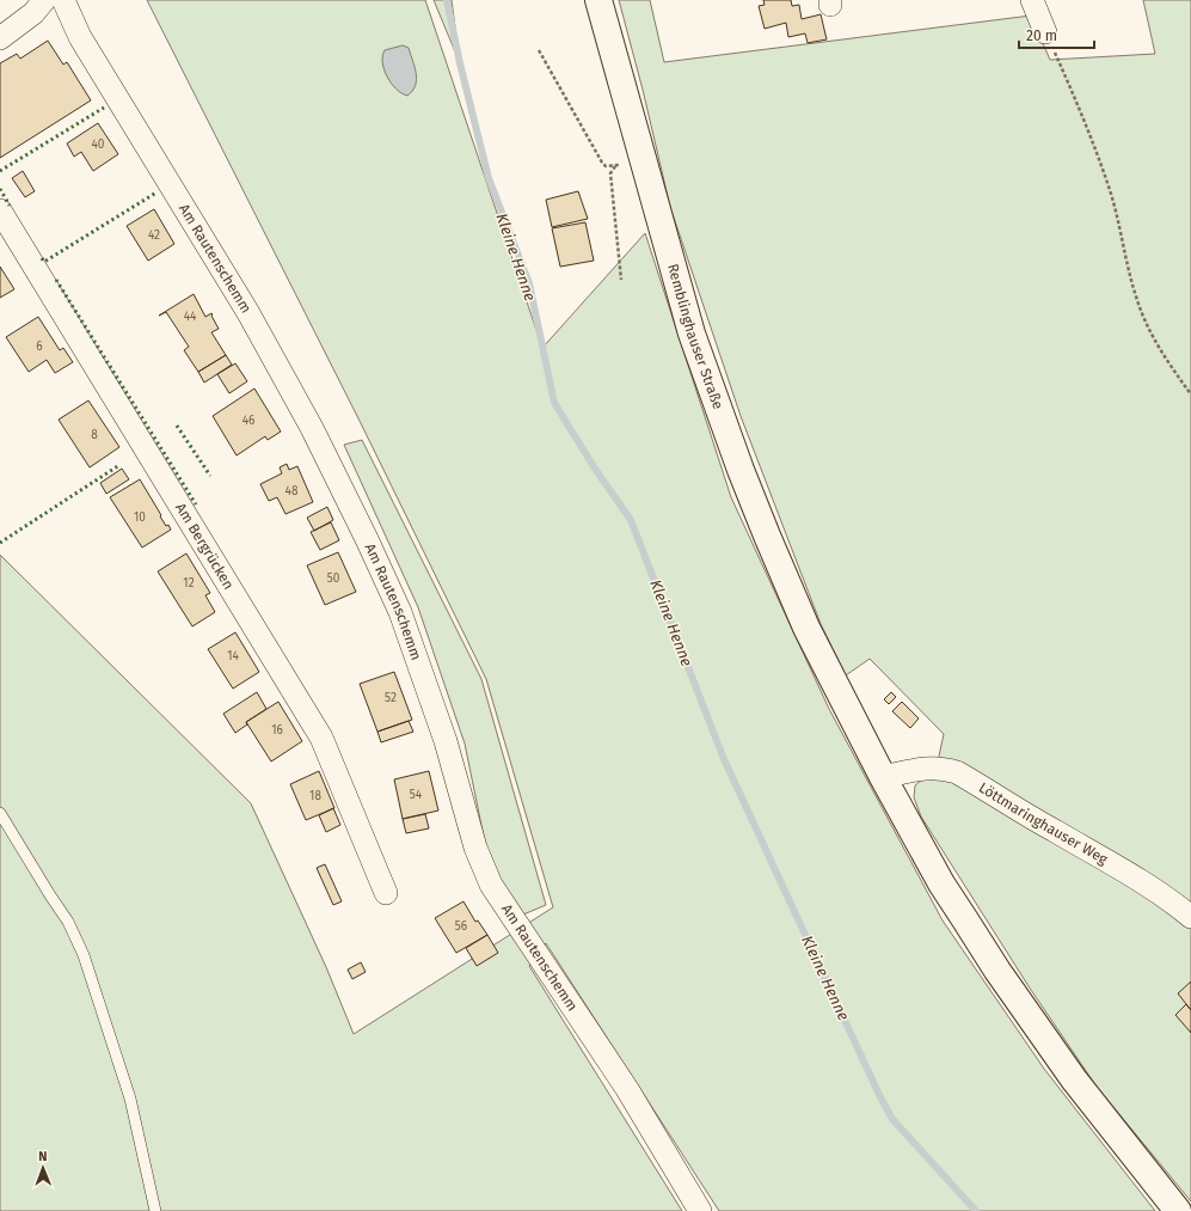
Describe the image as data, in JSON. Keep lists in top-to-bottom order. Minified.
{"streets":{"main road":["Remblinghauser Straße"],"street":["Am Rautenschemm","Am Bergrücken","Löttmaringhauser Weg"]},"crossings":[["Remblinghauser Straße","Löttmaringhauser Weg"]],"water":["Kleine Henne"],"house_numbers":["40","42","44","6","46","8","48","10","50","12","14","52","16","54","18","56"],"scale_bar":"20 m","north":"top"}
